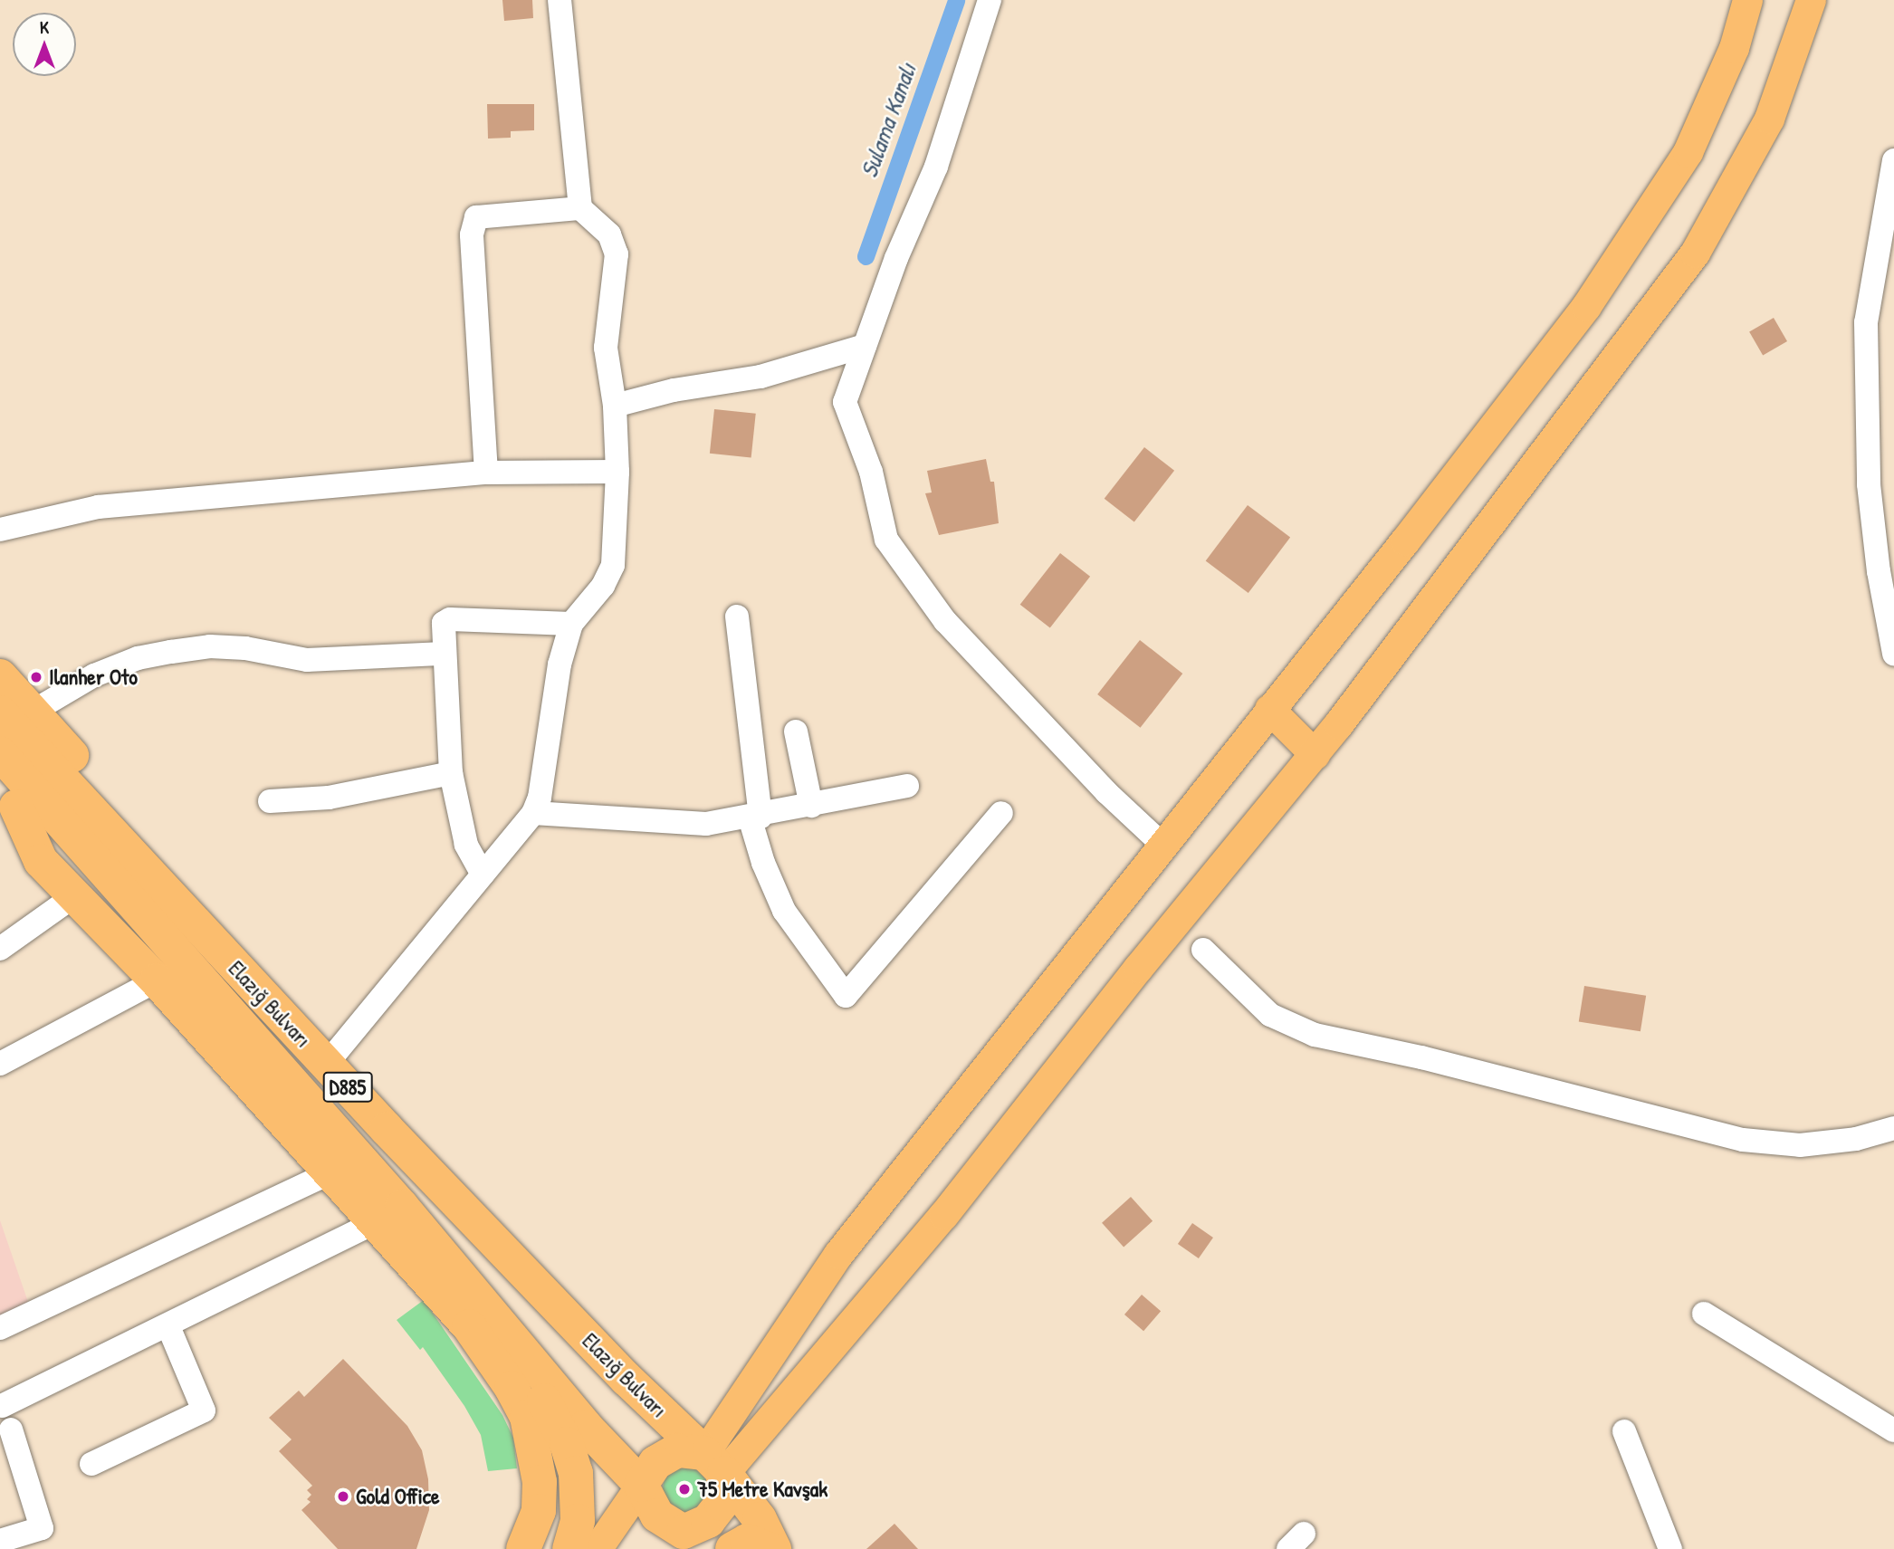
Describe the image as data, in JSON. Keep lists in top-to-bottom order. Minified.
{"streets":{"highway":["Elazığ Bulvarı","D885"]},"water":["Sulama Kanalı"],"places":["Ilanher Oto","75 Metre Kavşak","Gold Office"],"north":"top"}
